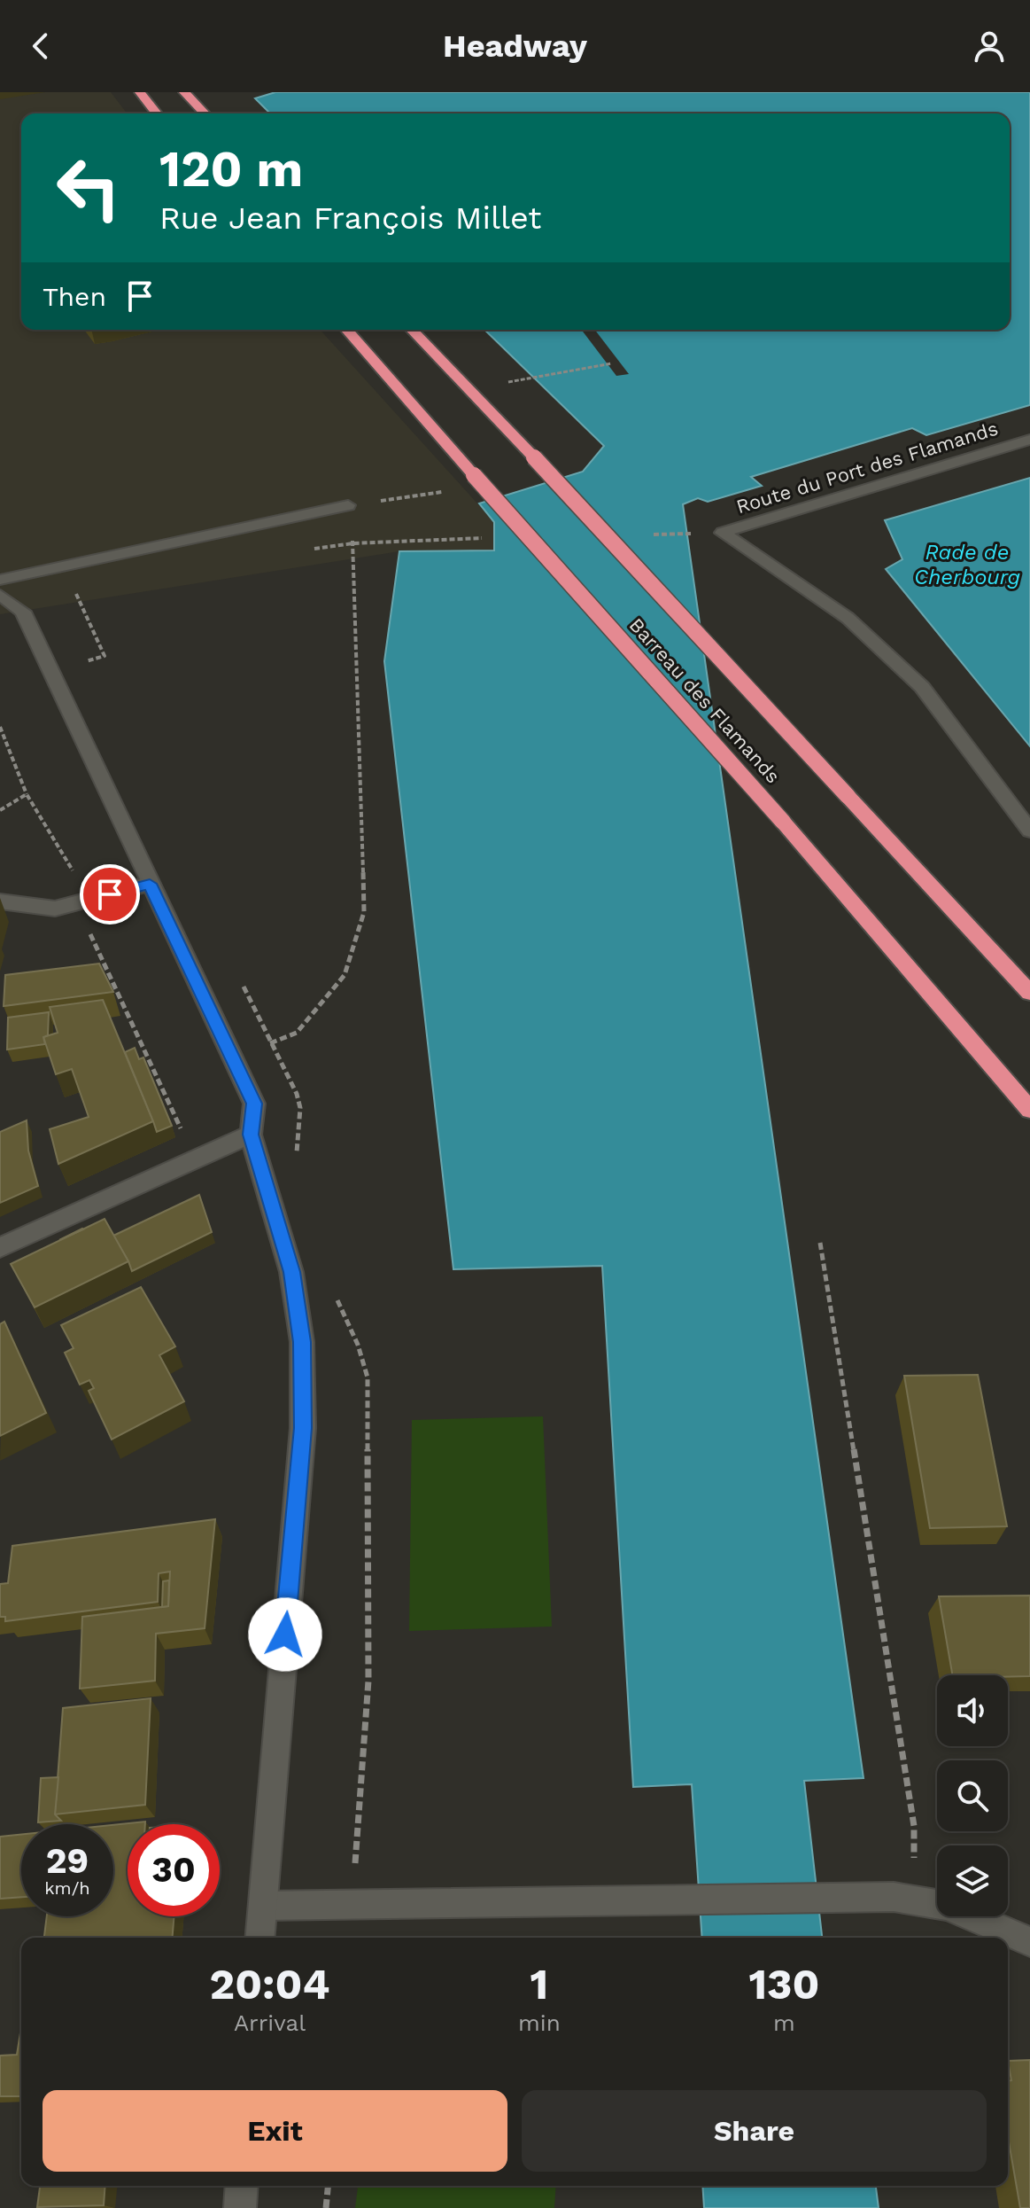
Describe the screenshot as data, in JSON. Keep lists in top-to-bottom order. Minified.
{"streets":{"highway":["Barreau des Flamands"],"street":["Route du Port des Flamands"]},"water":["Rade de Cherbourg"],"page":{"header":"Headway","turn":["120 m","Rue Jean François Millet"],"then":"Then","speed":"29 km/h","limit":"30","eta":["20:04","Arrival","1","min","130","m"],"buttons":["Exit","Share"]}}
